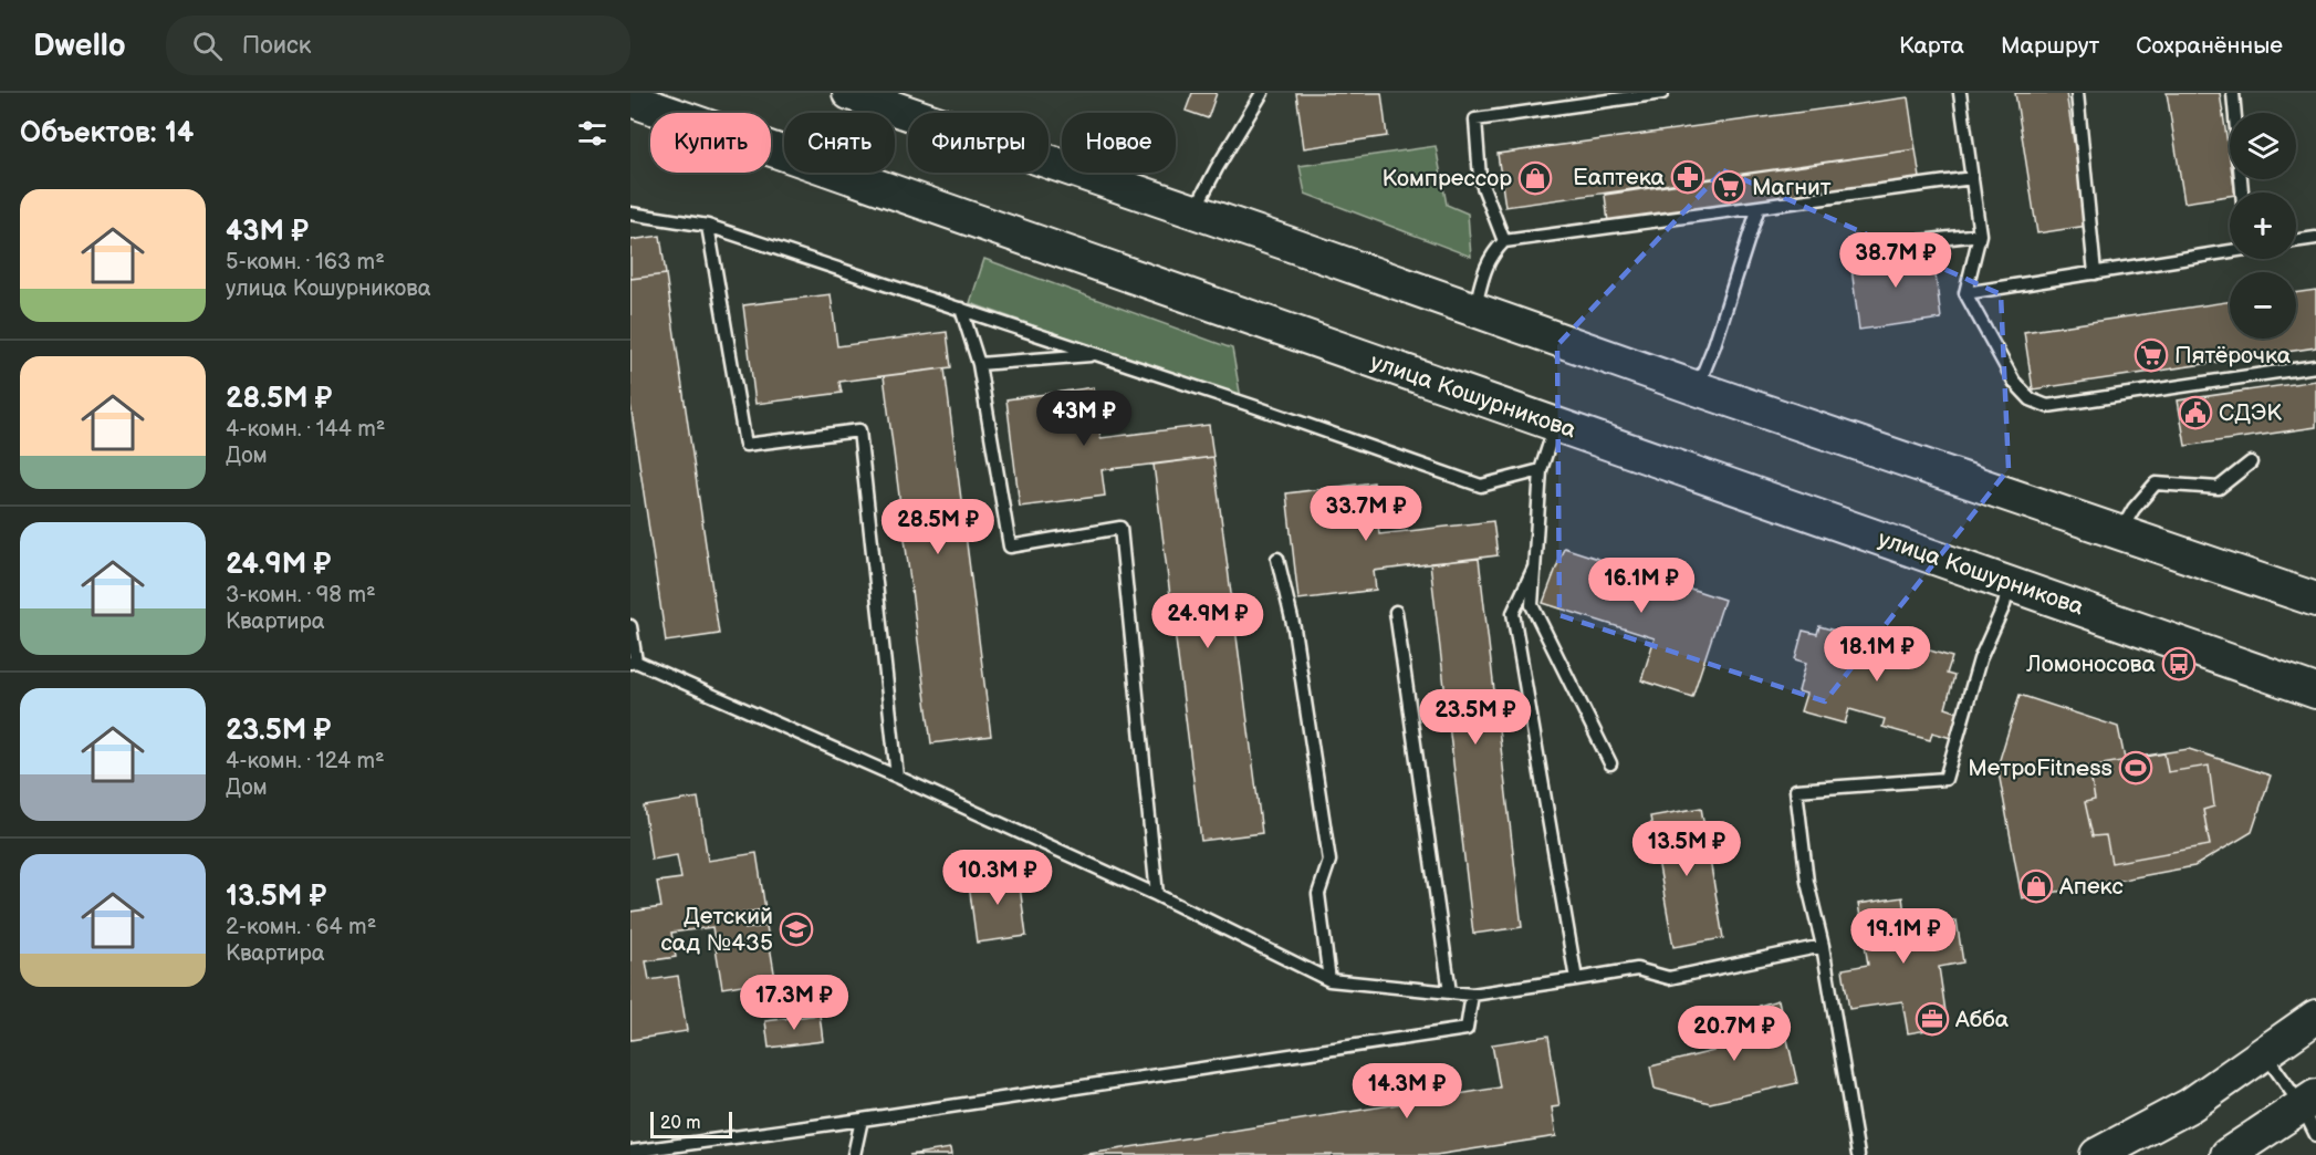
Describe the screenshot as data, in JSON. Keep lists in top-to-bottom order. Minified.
{"streets":{"main road":["улица Кошурникова"]},"places":{"pharmacy":["Еаптека"],"shop":["Компрессор","Апекс"],"supermarket":["Магнит","Пятёрочка"],"public building":["СДЭК"],"bus stop":["Ломоносова"],"sports":["МетроFitness"],"school or university":["Детский сад №435"],"office":["Абба"]},"scale_bar":"20 m","page":{"header":"Dwello","search":"Поиск","nav":["Карта","Маршрут","Сохранённые"],"heading":"Объектов: 14","map_buttons":["+","−"],"chip":["Купить","Снять","Фильтры","Новое"],"list":[{"name":"43M ₽","note":"5-комн. · 163 m² · улица Кошурникова"},{"name":"28.5M ₽","note":"4-комн. · 144 m² · Дом"},{"name":"24.9M ₽","note":"3-комн. · 98 m² · Квартира"},{"name":"23.5M ₽","note":"4-комн. · 124 m² · Дом"},{"name":"13.5M ₽","note":"2-комн. · 64 m² · Квартира"}],"price":["38.7M ₽","43M ₽","33.7M ₽","28.5M ₽","16.1M ₽","24.9M ₽","18.1M ₽","23.5M ₽","13.5M ₽","10.3M ₽","19.1M ₽","17.3M ₽","20.7M ₽","14.3M ₽"],"scale":"20 m"}}
